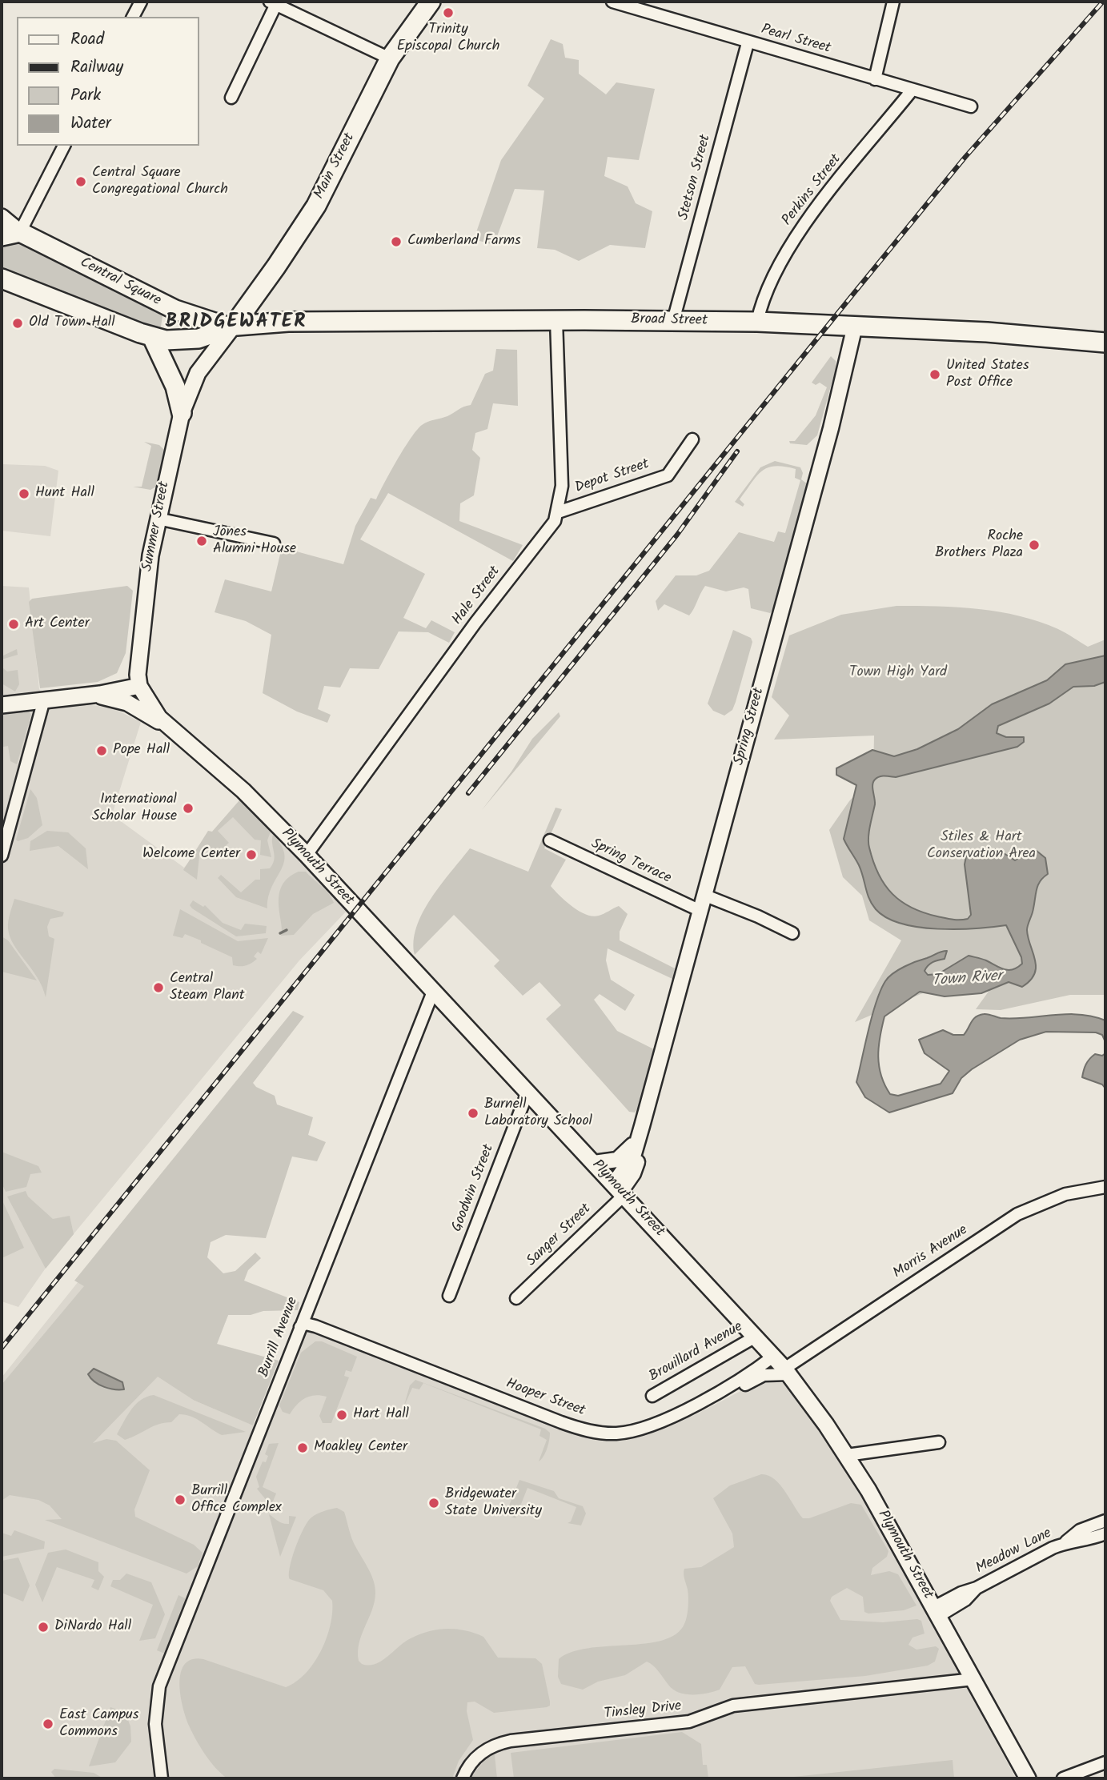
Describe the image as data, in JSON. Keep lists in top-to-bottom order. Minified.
{"streets":{"main road":["Main Street","Central Square","Broad Street","Summer Street","Plymouth Street"],"street":["Pearl Street","Stetson Street","Perkins Street","Depot Street","Hale Street","Spring Street","Spring Terrace","Goodwin Street","Sanger Street","Morris Avenue","Burrill Avenue","Brouillard Avenue","Hooper Street","Meadow Lane","Tinsley Drive"]},"crossings":[["Pearl Street","Stetson Street"],["Pearl Street","Perkins Street"],["Main Street","Central Square"],["Main Street","Broad Street"],["Main Street","Summer Street"],["Stetson Street","Broad Street"],["Perkins Street","Broad Street"],["Central Square","Broad Street"],["Central Square","Summer Street"],["Broad Street","Summer Street"],["Broad Street","Hale Street"],["Broad Street","Spring Street"],["Depot Street","Hale Street"],["Summer Street","Plymouth Street"],["Hale Street","Plymouth Street"],["Spring Street","Spring Terrace"],["Spring Street","Plymouth Street"],["Spring Street","Sanger Street"],["Plymouth Street","Goodwin Street"],["Plymouth Street","Sanger Street"],["Plymouth Street","Morris Avenue"],["Plymouth Street","Burrill Avenue"],["Plymouth Street","Brouillard Avenue"],["Plymouth Street","Hooper Street"],["Plymouth Street","Meadow Lane"],["Plymouth Street","Tinsley Drive"],["Burrill Avenue","Hooper Street"]],"districts":["BRIDGEWATER"],"water":["Town River"],"parks":["Town High Yard","Stiles & Hart Conservation Area"],"places":["Trinity Episcopal Church","Central Square Congregational Church","Cumberland Farms","Old Town Hall","United States Post Office","Hunt Hall","Jones Alumni House","Roche Brothers Plaza","Art Center","Pope Hall","International Scholar House","Welcome Center","Central Steam Plant","Burnell Laboratory School","Hart Hall","Moakley Center","Burrill Office Complex","Bridgewater State University","DiNardo Hall","East Campus Commons"],"legend":["Road","Railway","Park","Water"]}
